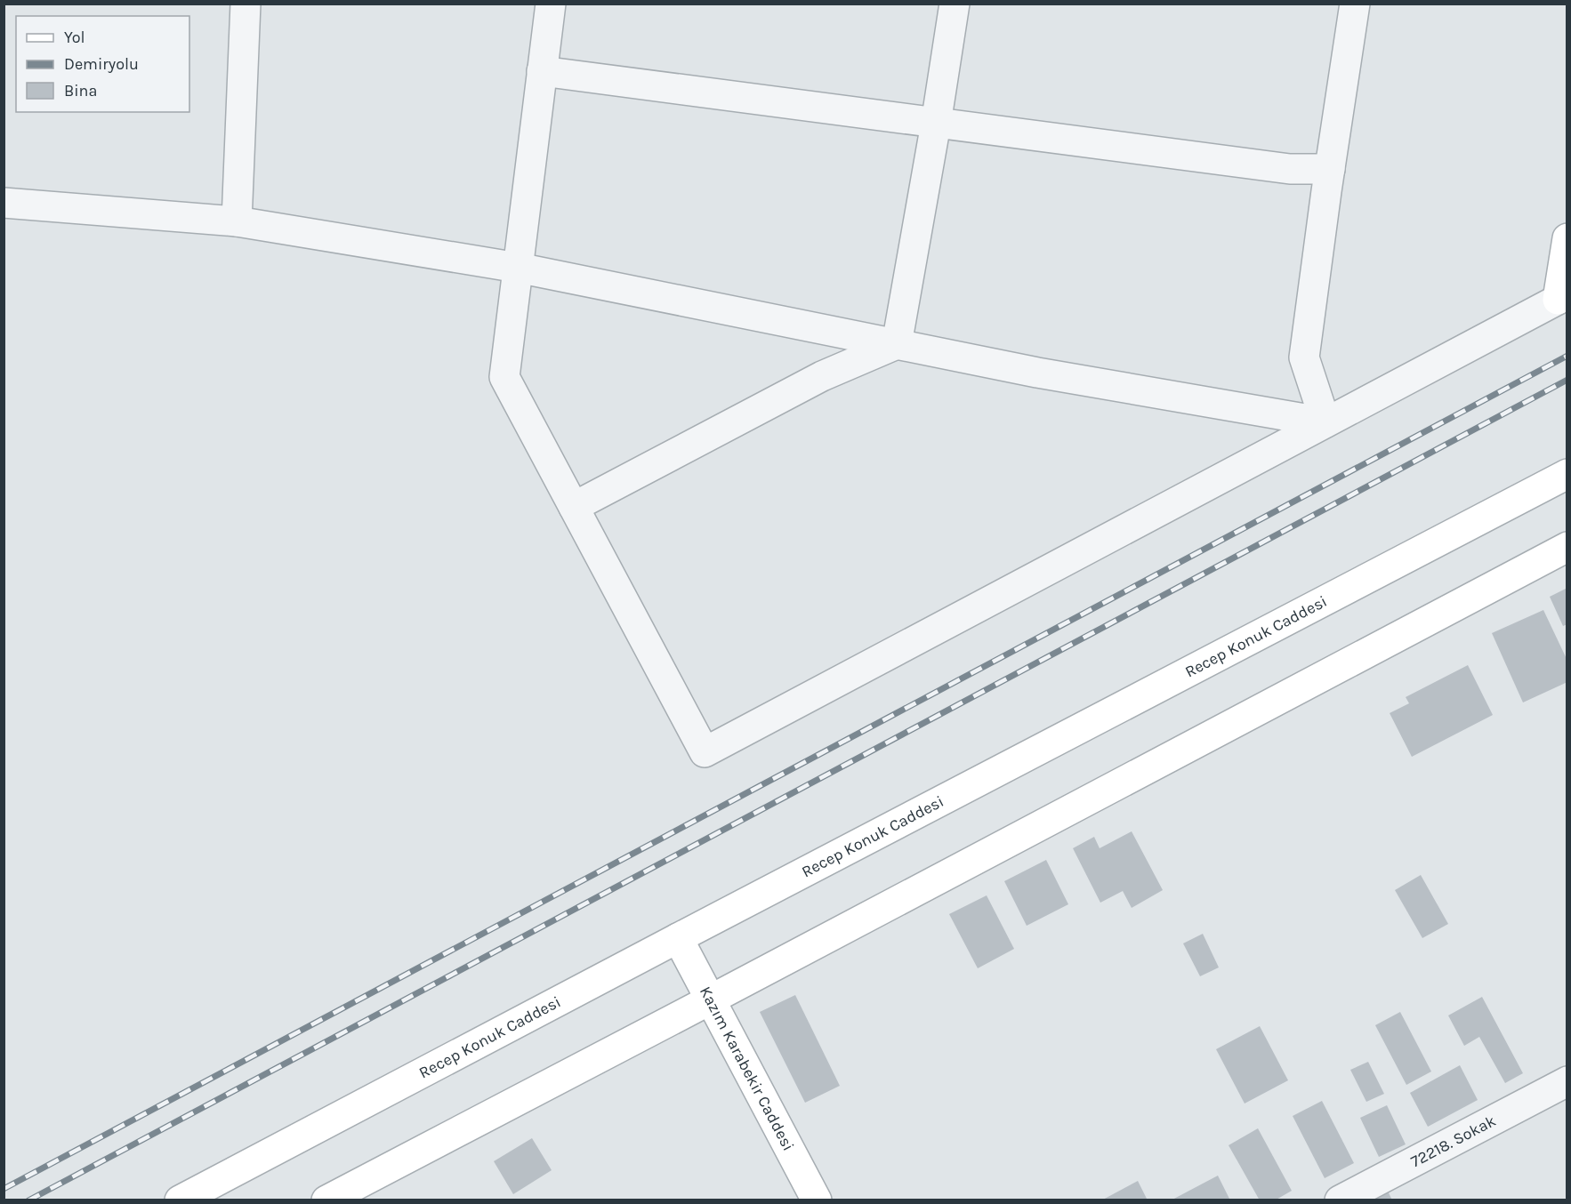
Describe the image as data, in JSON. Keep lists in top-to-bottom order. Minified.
{"streets":{"main road":["Recep Konuk Caddesi","Kazım Karabekir Caddesi"],"street":["72218. Sokak"]},"crossings":[["Recep Konuk Caddesi","Kazım Karabekir Caddesi"]],"legend":["Yol","Demiryolu","Bina"]}
